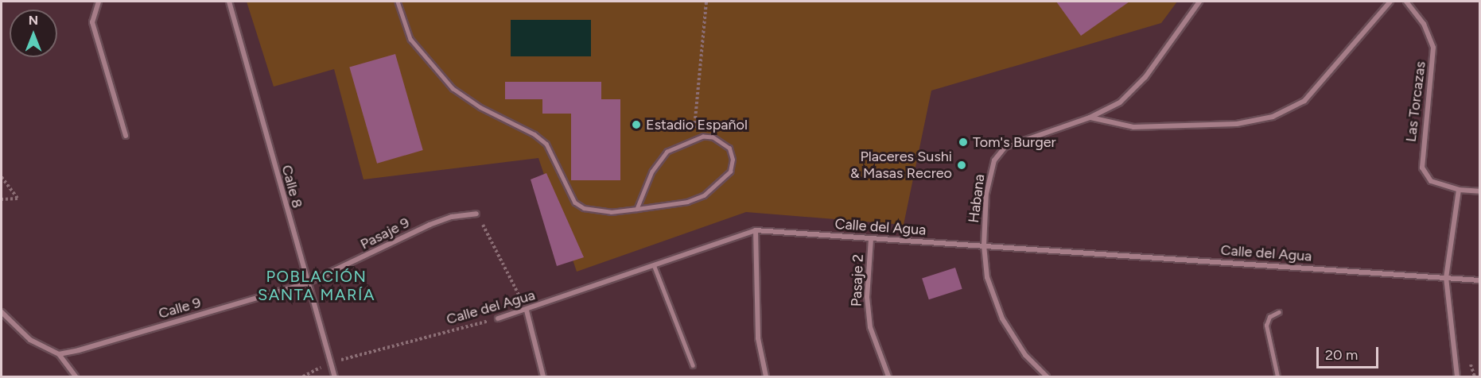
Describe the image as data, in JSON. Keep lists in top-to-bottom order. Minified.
{"streets":{"street":["Las Torcazas","Calle 8","Habana","Calle del Agua","Pasaje 9","Pasaje 2","Calle 9"]},"crossings":[["Calle 8","Calle del Agua"],["Calle 8","Pasaje 9"],["Calle 8","Calle 9"],["Habana","Calle del Agua"],["Calle del Agua","Pasaje 2"],["Pasaje 9","Calle 9"]],"districts":["POBLACIÓN SANTA MARÍA"],"places":["Estadio Español","Tom's Burger","Placeres Sushi & Masas Recreo"],"scale_bar":"20 m","north":"top"}
